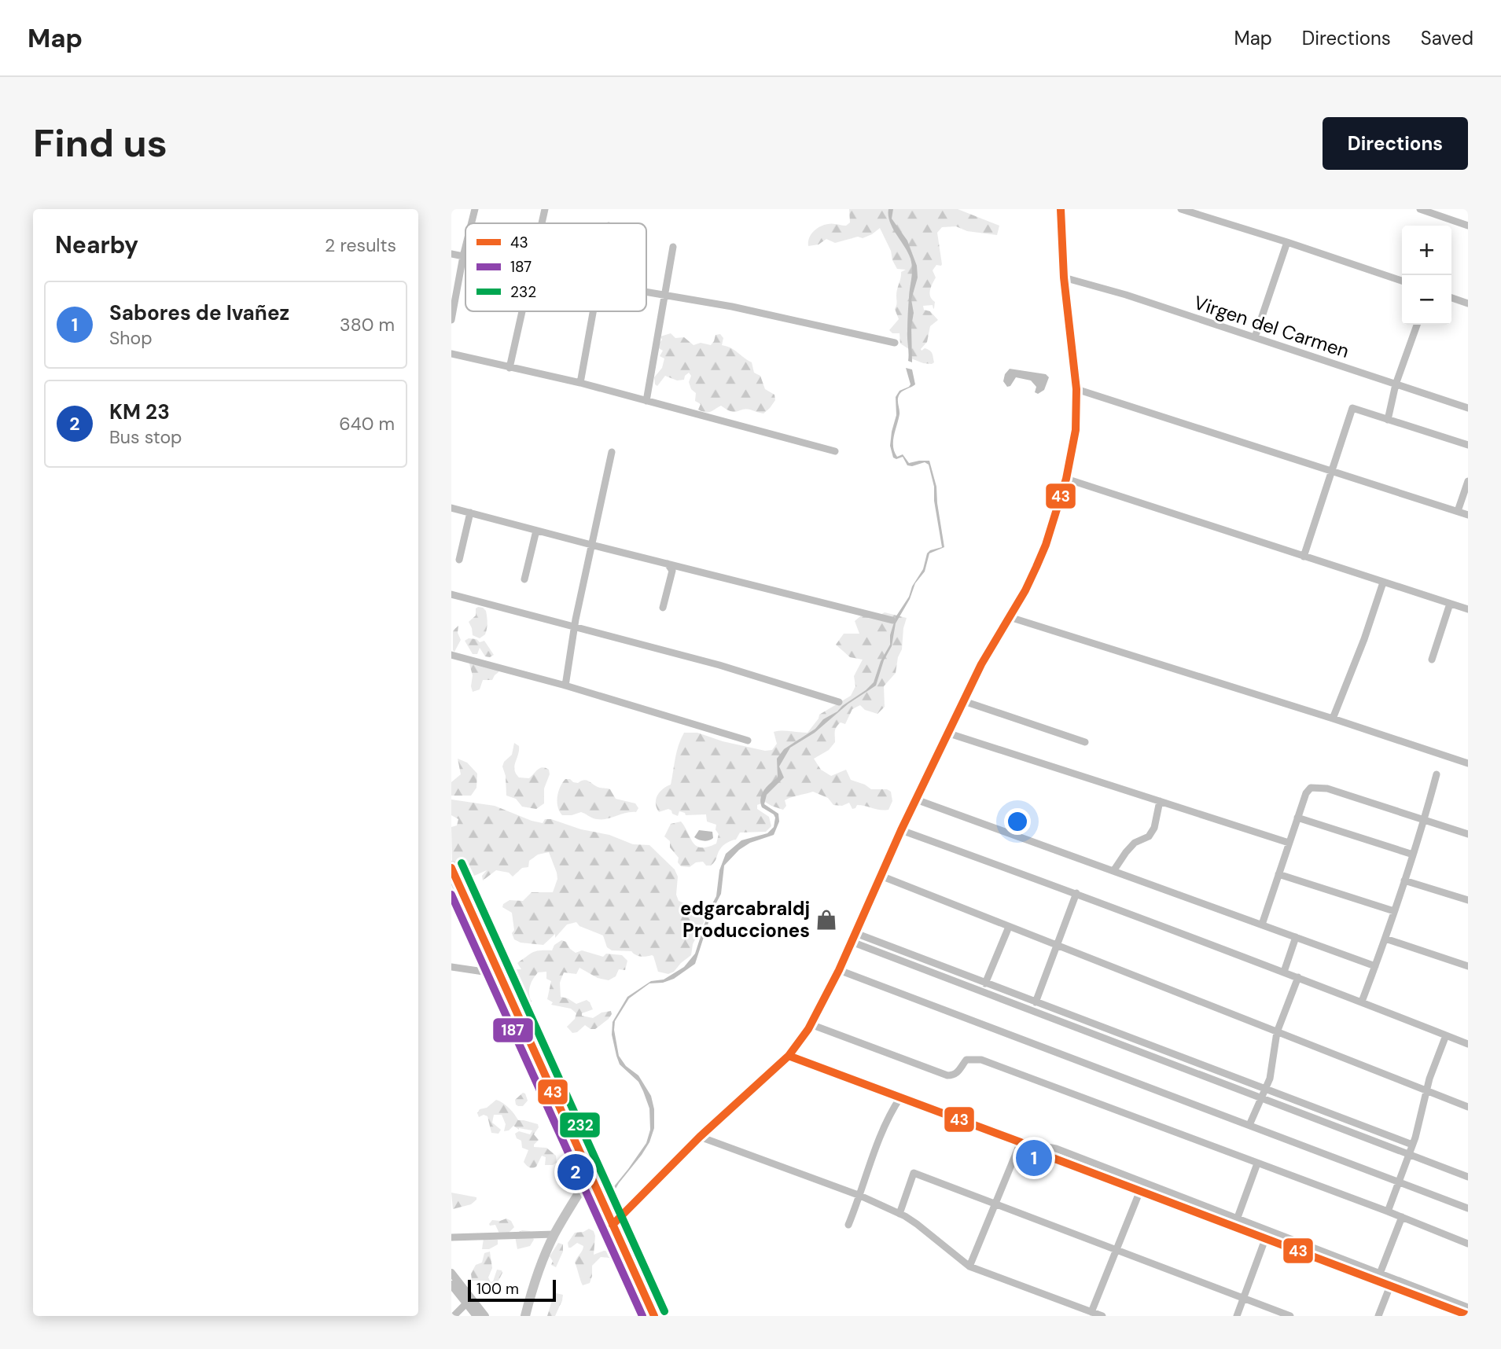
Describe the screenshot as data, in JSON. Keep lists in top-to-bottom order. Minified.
{"streets":{"street":["Virgen del Carmen"]},"places":{"shop":["edgarcabraldj Producciones"]},"lines":["transit line 43","transit line 232","transit line 187"],"legend":["43","187","232"],"scale_bar":"100 m","page":{"header":"Map","nav":["Map","Directions","Saved"],"buttons":"Directions","title":"Find us","heading":["Nearby","2 results"],"map_buttons":["+","−"],"list":[{"mark":"1","name":"Sabores de Ivañez","note":"Shop","value":"380 m"},{"mark":"2","name":"KM 23","note":"Bus stop","value":"640 m"}],"pins":["1","2"],"scale":"100 m"}}
